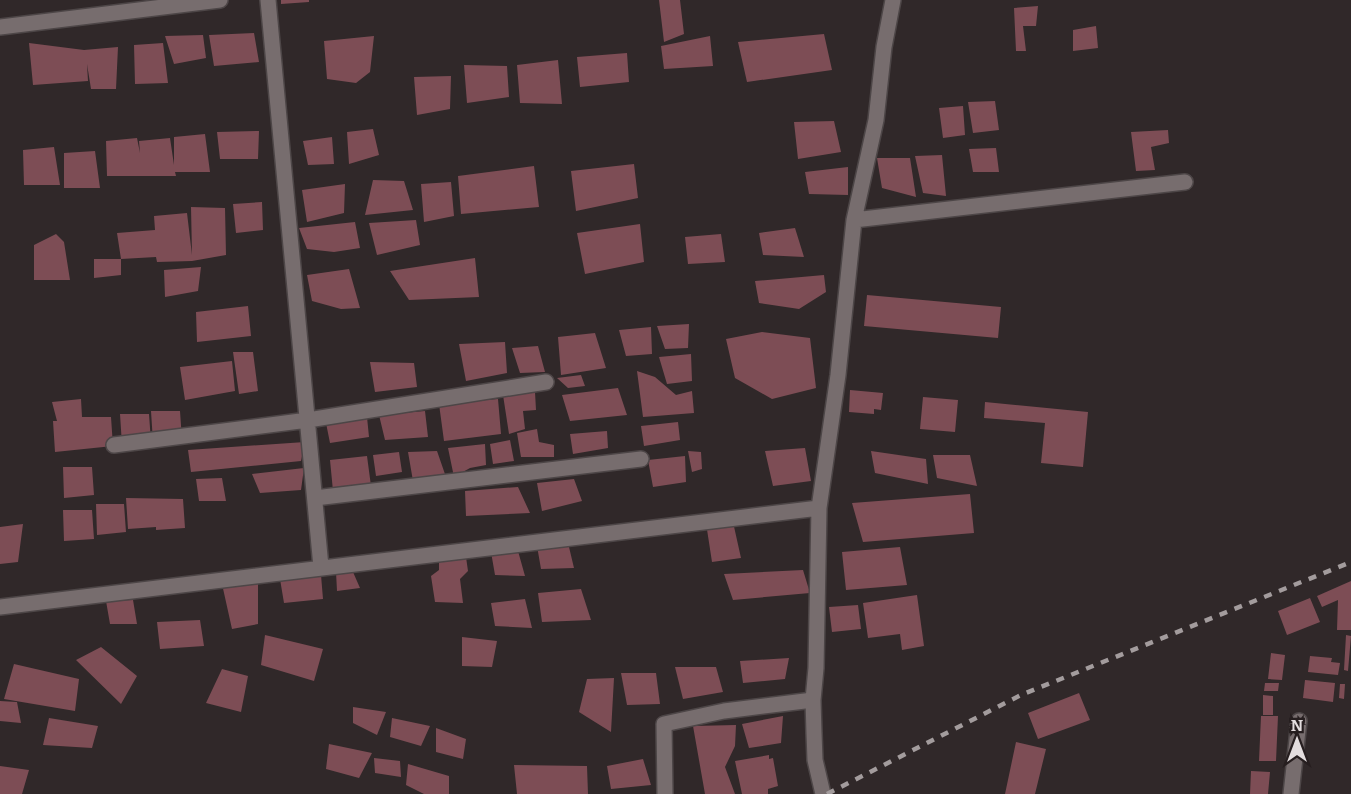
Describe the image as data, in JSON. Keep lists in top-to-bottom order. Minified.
{"north":"top"}
